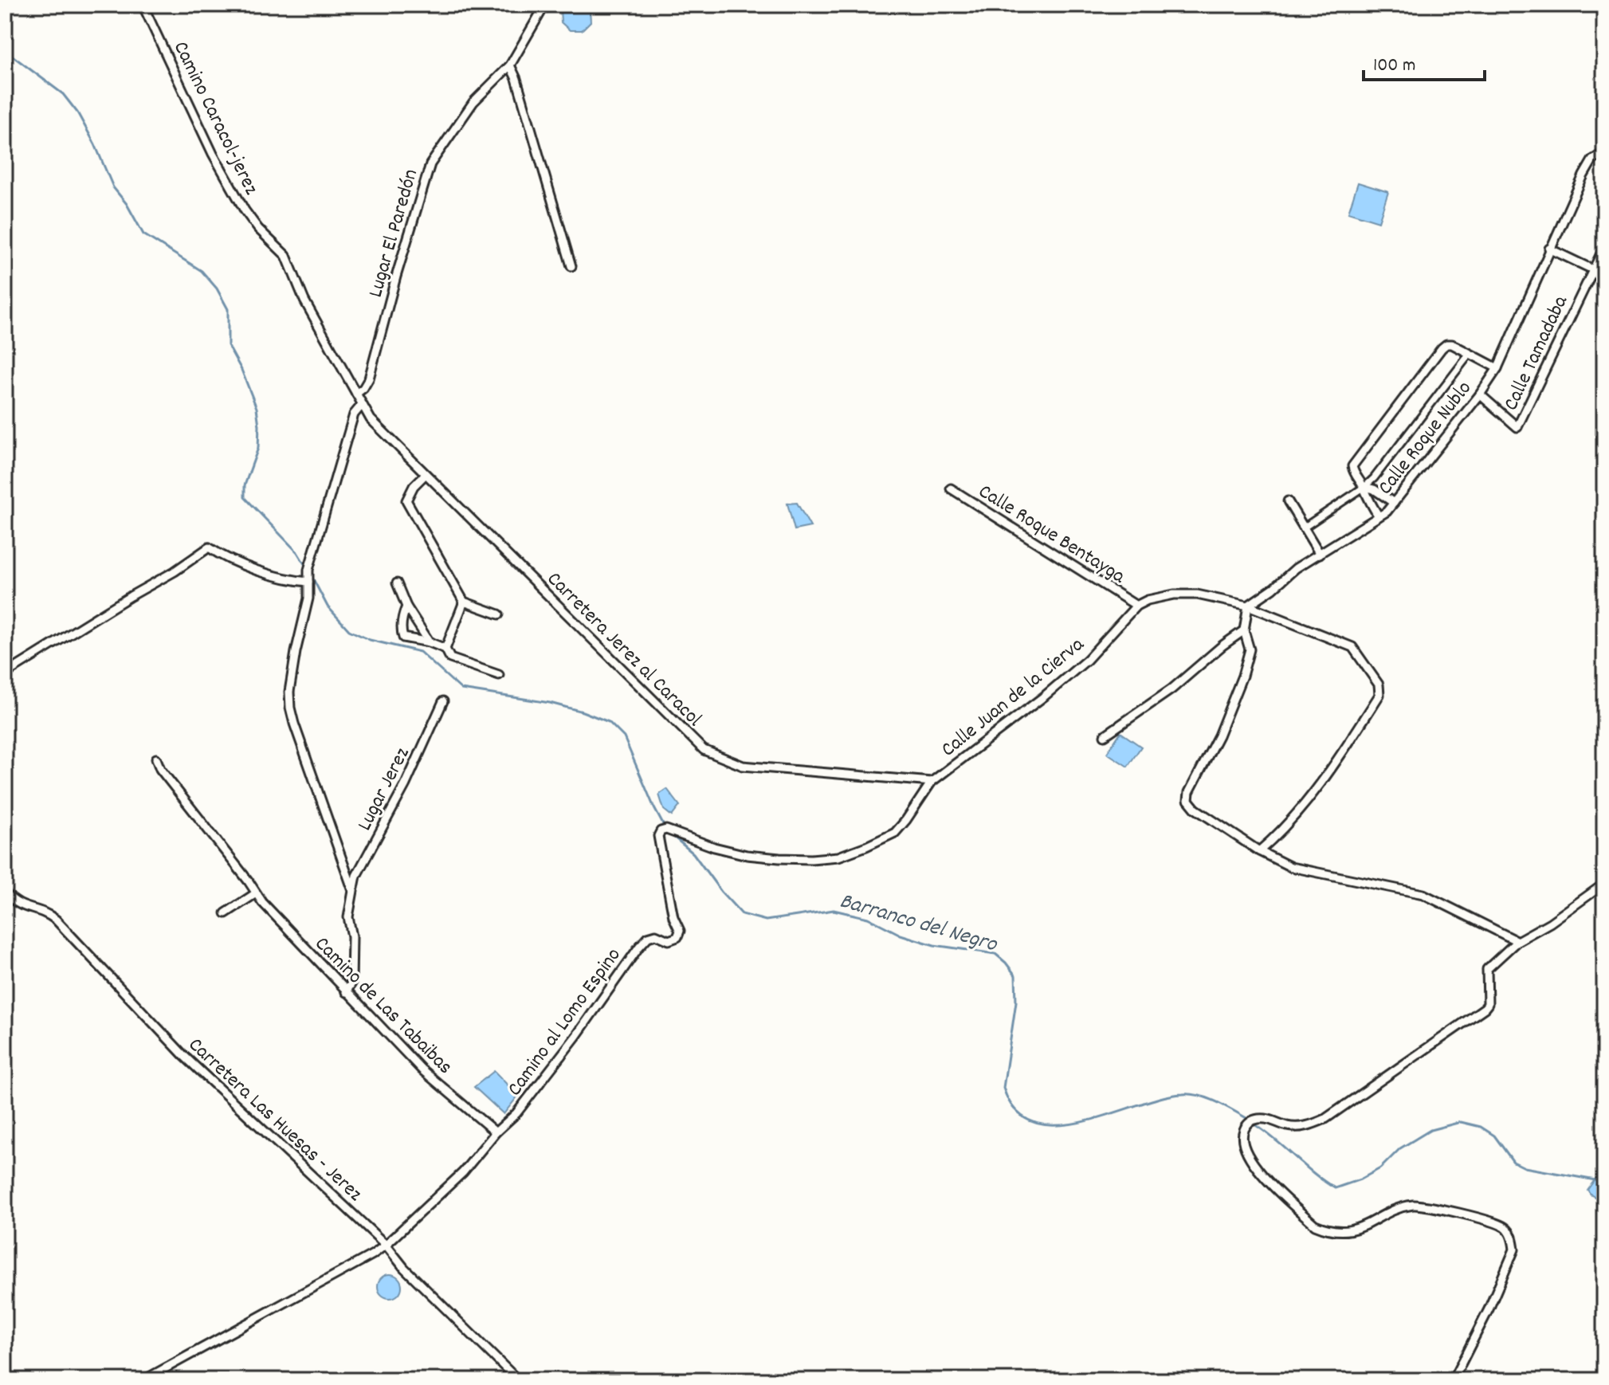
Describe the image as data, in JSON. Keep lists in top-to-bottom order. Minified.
{"streets":{"street":["Camino Caracol-jerez","Lugar El Paredón","Calle Tamadaba","Calle Roque Nublo","Calle Roque Bentayga","Carretera Jerez al Caracol","Calle Juan de la Cierva","Lugar Jerez","Camino de Las Tabaibas","Camino al Lomo Espino","Carretera Las Huesas - Jerez"]},"crossings":[["Camino Caracol-jerez","Lugar El Paredón"],["Camino Caracol-jerez","Carretera Jerez al Caracol"],["Calle Tamadaba","Calle Roque Nublo"],["Calle Roque Nublo","Calle Juan de la Cierva"],["Calle Roque Bentayga","Calle Juan de la Cierva"],["Carretera Jerez al Caracol","Calle Juan de la Cierva"],["Carretera Jerez al Caracol","Camino al Lomo Espino"],["Calle Juan de la Cierva","Camino al Lomo Espino"],["Camino de Las Tabaibas","Camino al Lomo Espino"],["Camino al Lomo Espino","Carretera Las Huesas - Jerez"]],"water":["Barranco del Negro"],"scale_bar":"100 m"}
